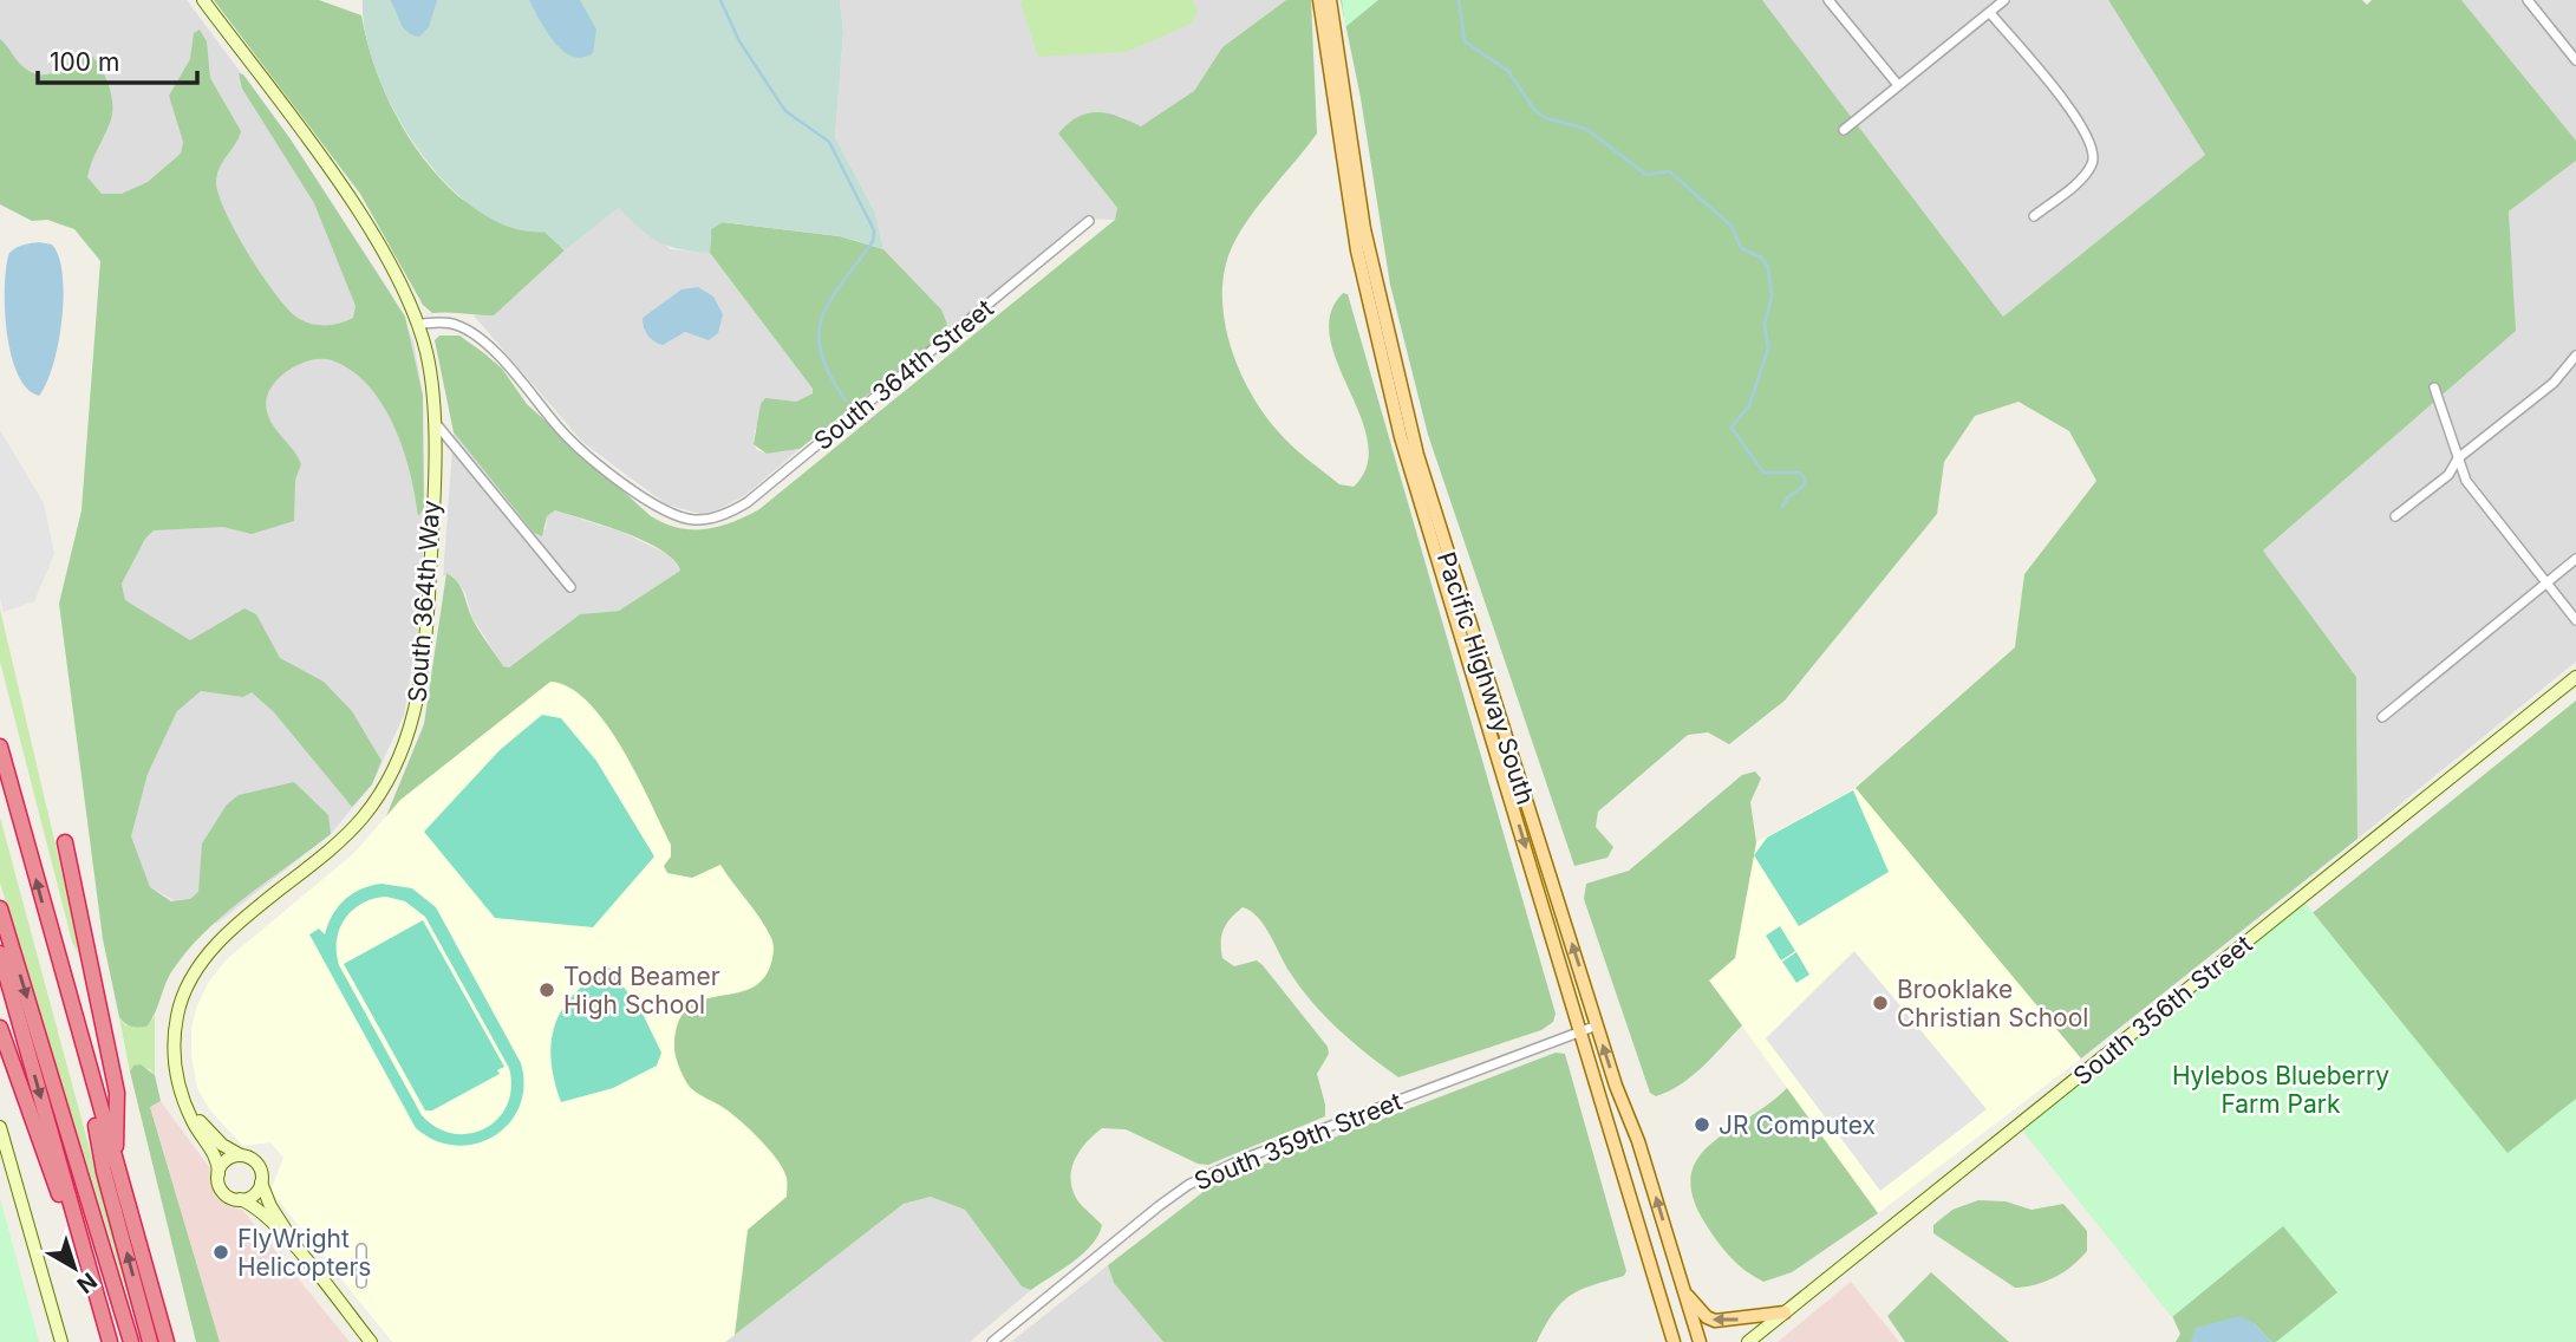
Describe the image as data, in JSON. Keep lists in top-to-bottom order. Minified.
{"streets":{"main road":["Pacific Highway South"],"street":["South 364th Street","South 364th Way","South 356th Street","South 359th Street"]},"crossings":[["South 364th Street","South 364th Way"],["Pacific Highway South","South 359th Street"]],"parks":["Hylebos Blueberry Farm Park"],"places":["Todd Beamer High School","Brooklake Christian School","JR Computex","FlyWright Helicopters"],"scale_bar":"100 m","north":"bottom right"}
